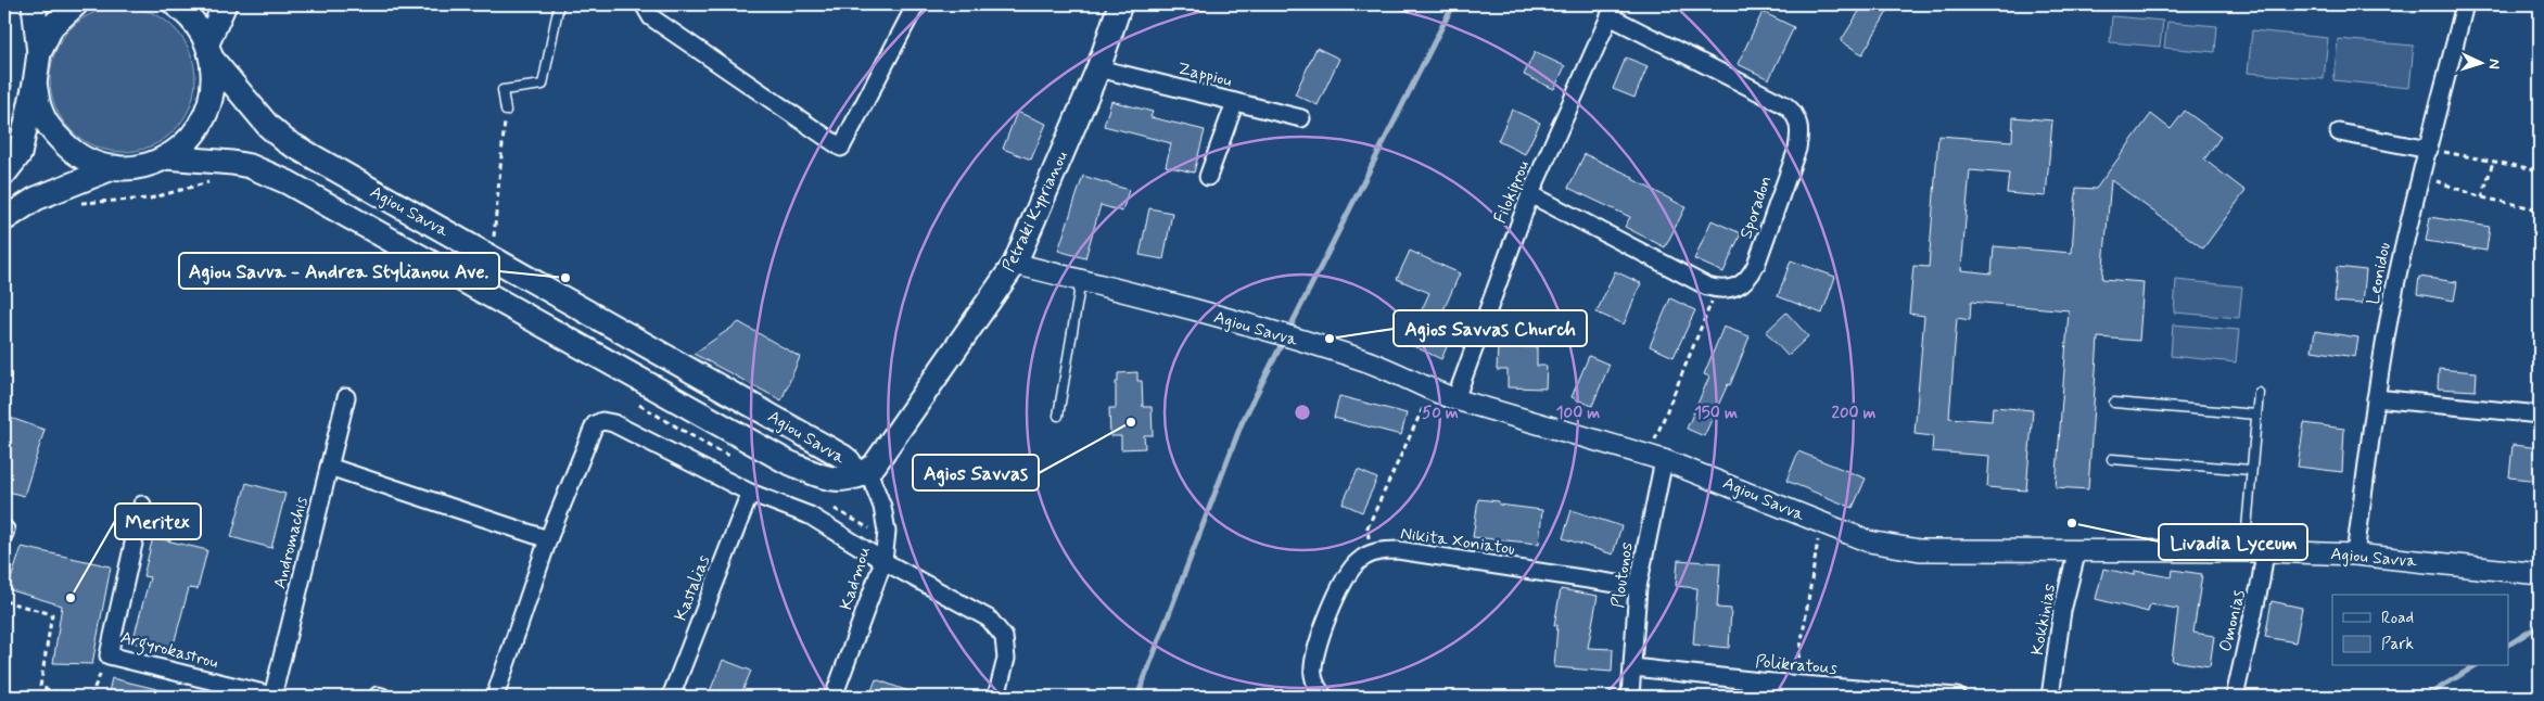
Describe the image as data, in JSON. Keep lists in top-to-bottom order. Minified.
{"streets":{"main road":["Agiou Savva","Petraki Kyprianou"],"street":["Zappiou","Filokiprou","Sporadon","Leonidou","Nikita Xoniatou","Andromachis","Ploutonos","Kadmou","Kastalias","Kokkinias","Omonias","Argyrokastrou","Polikratous"]},"crossings":[["Zappiou","Petraki Kyprianou"],["Filokiprou","Sporadon"],["Filokiprou","Agiou Savva"],["Agiou Savva","Petraki Kyprianou"],["Agiou Savva","Leonidou"],["Agiou Savva","Ploutonos"],["Agiou Savva","Kadmou"],["Agiou Savva","Kokkinias"],["Agiou Savva","Omonias"],["Petraki Kyprianou","Kadmou"],["Nikita Xoniatou","Ploutonos"],["Andromachis","Argyrokastrou"],["Ploutonos","Polikratous"]],"places":["Agiou Savva - Andrea Stylianou Ave.","Agios Savvas Church","Agios Savvas","Livadia Lyceum","Meritex"],"legend":["Road","Park"],"north":"right","rings":["50 m","100 m","150 m","200 m"]}
